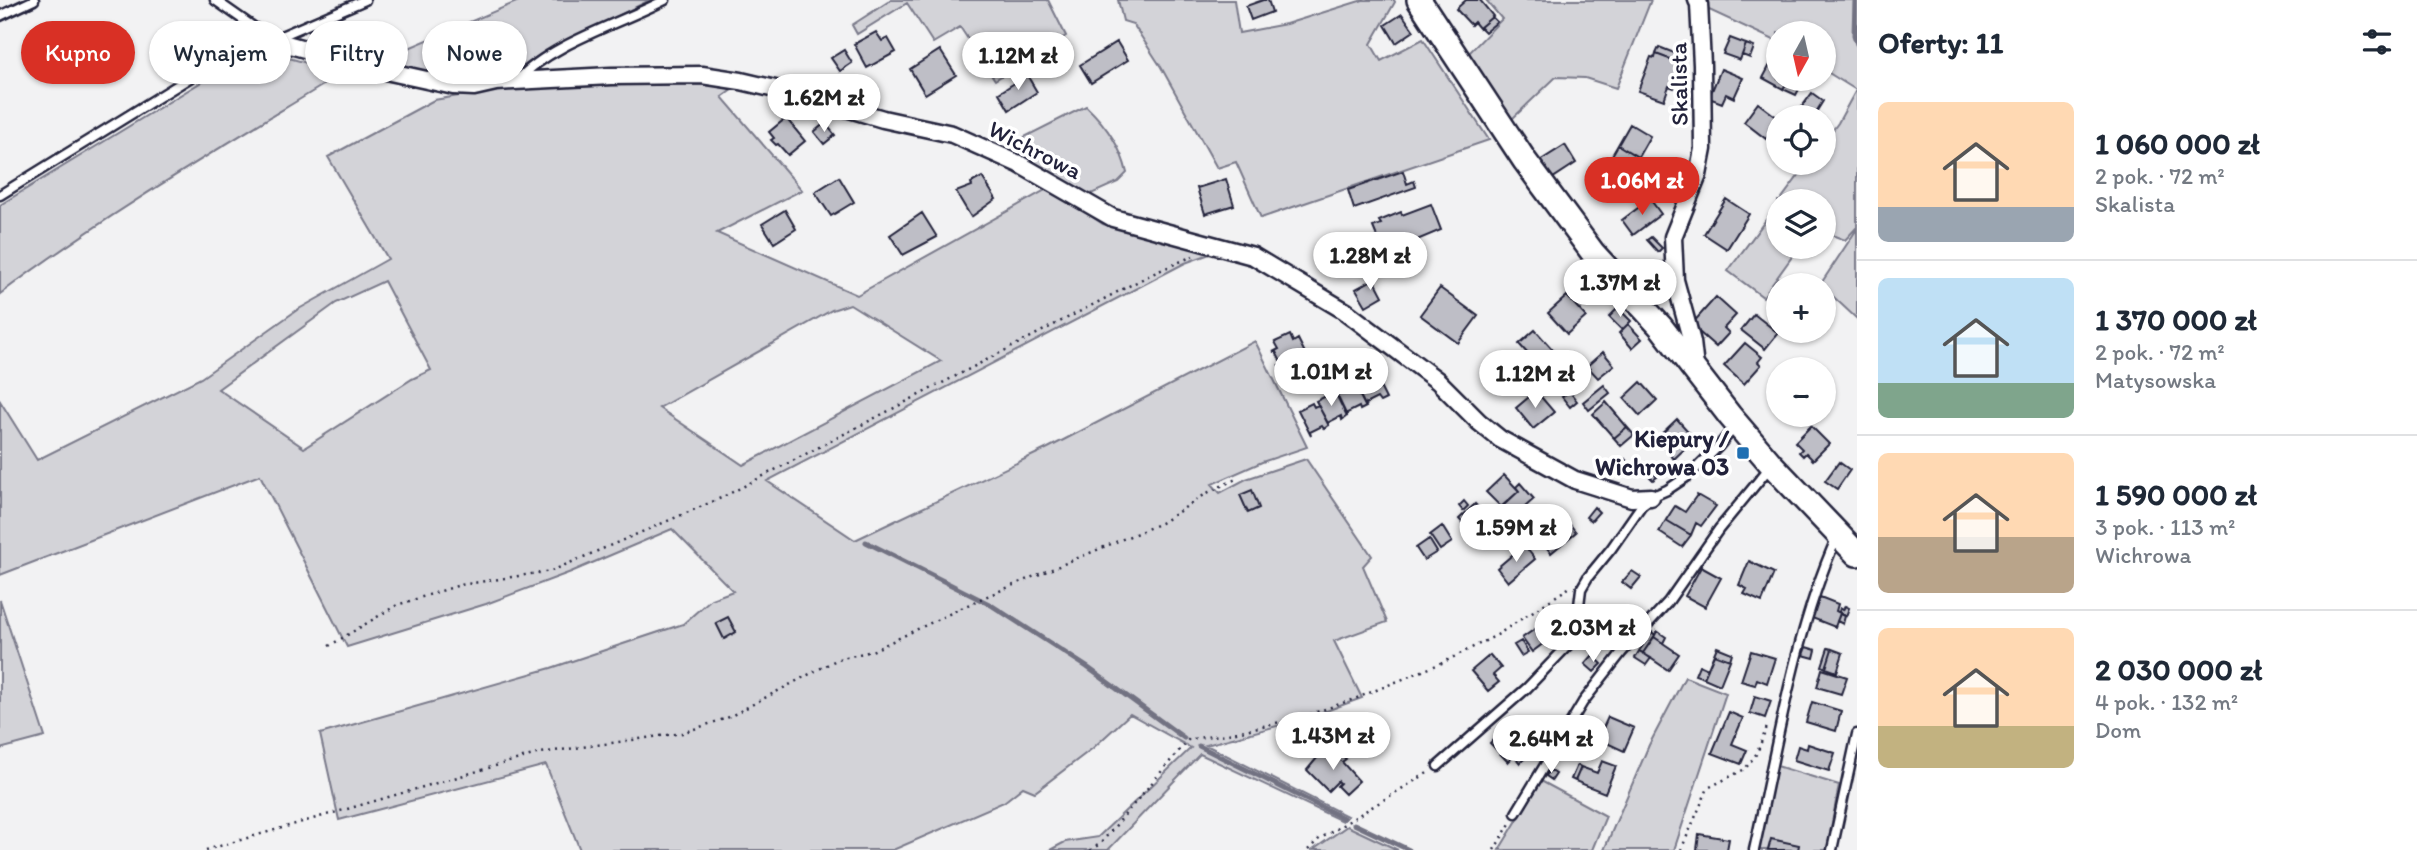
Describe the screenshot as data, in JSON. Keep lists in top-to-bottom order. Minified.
{"streets":{"street":["Skalista","Wichrowa"]},"places":{"transit":["Kiepury / Wichrowa 03"]},"north":"bottom","page":{"heading":"Oferty: 11","map_buttons":["+","−"],"chip":["Kupno","Wynajem","Filtry","Nowe"],"price":["1.12M zł","1.62M zł","1.06M zł","1.28M zł","1.37M zł","1.01M zł","1.12M zł","1.59M zł","2.03M zł","1.43M zł","2.64M zł"],"list":[{"name":"1 060 000 zł","note":"2 pok. · 72 m² · Skalista"},{"name":"1 370 000 zł","note":"2 pok. · 72 m² · Matysowska"},{"name":"1 590 000 zł","note":"3 pok. · 113 m² · Wichrowa"},{"name":"2 030 000 zł","note":"4 pok. · 132 m² · Dom"}]}}
